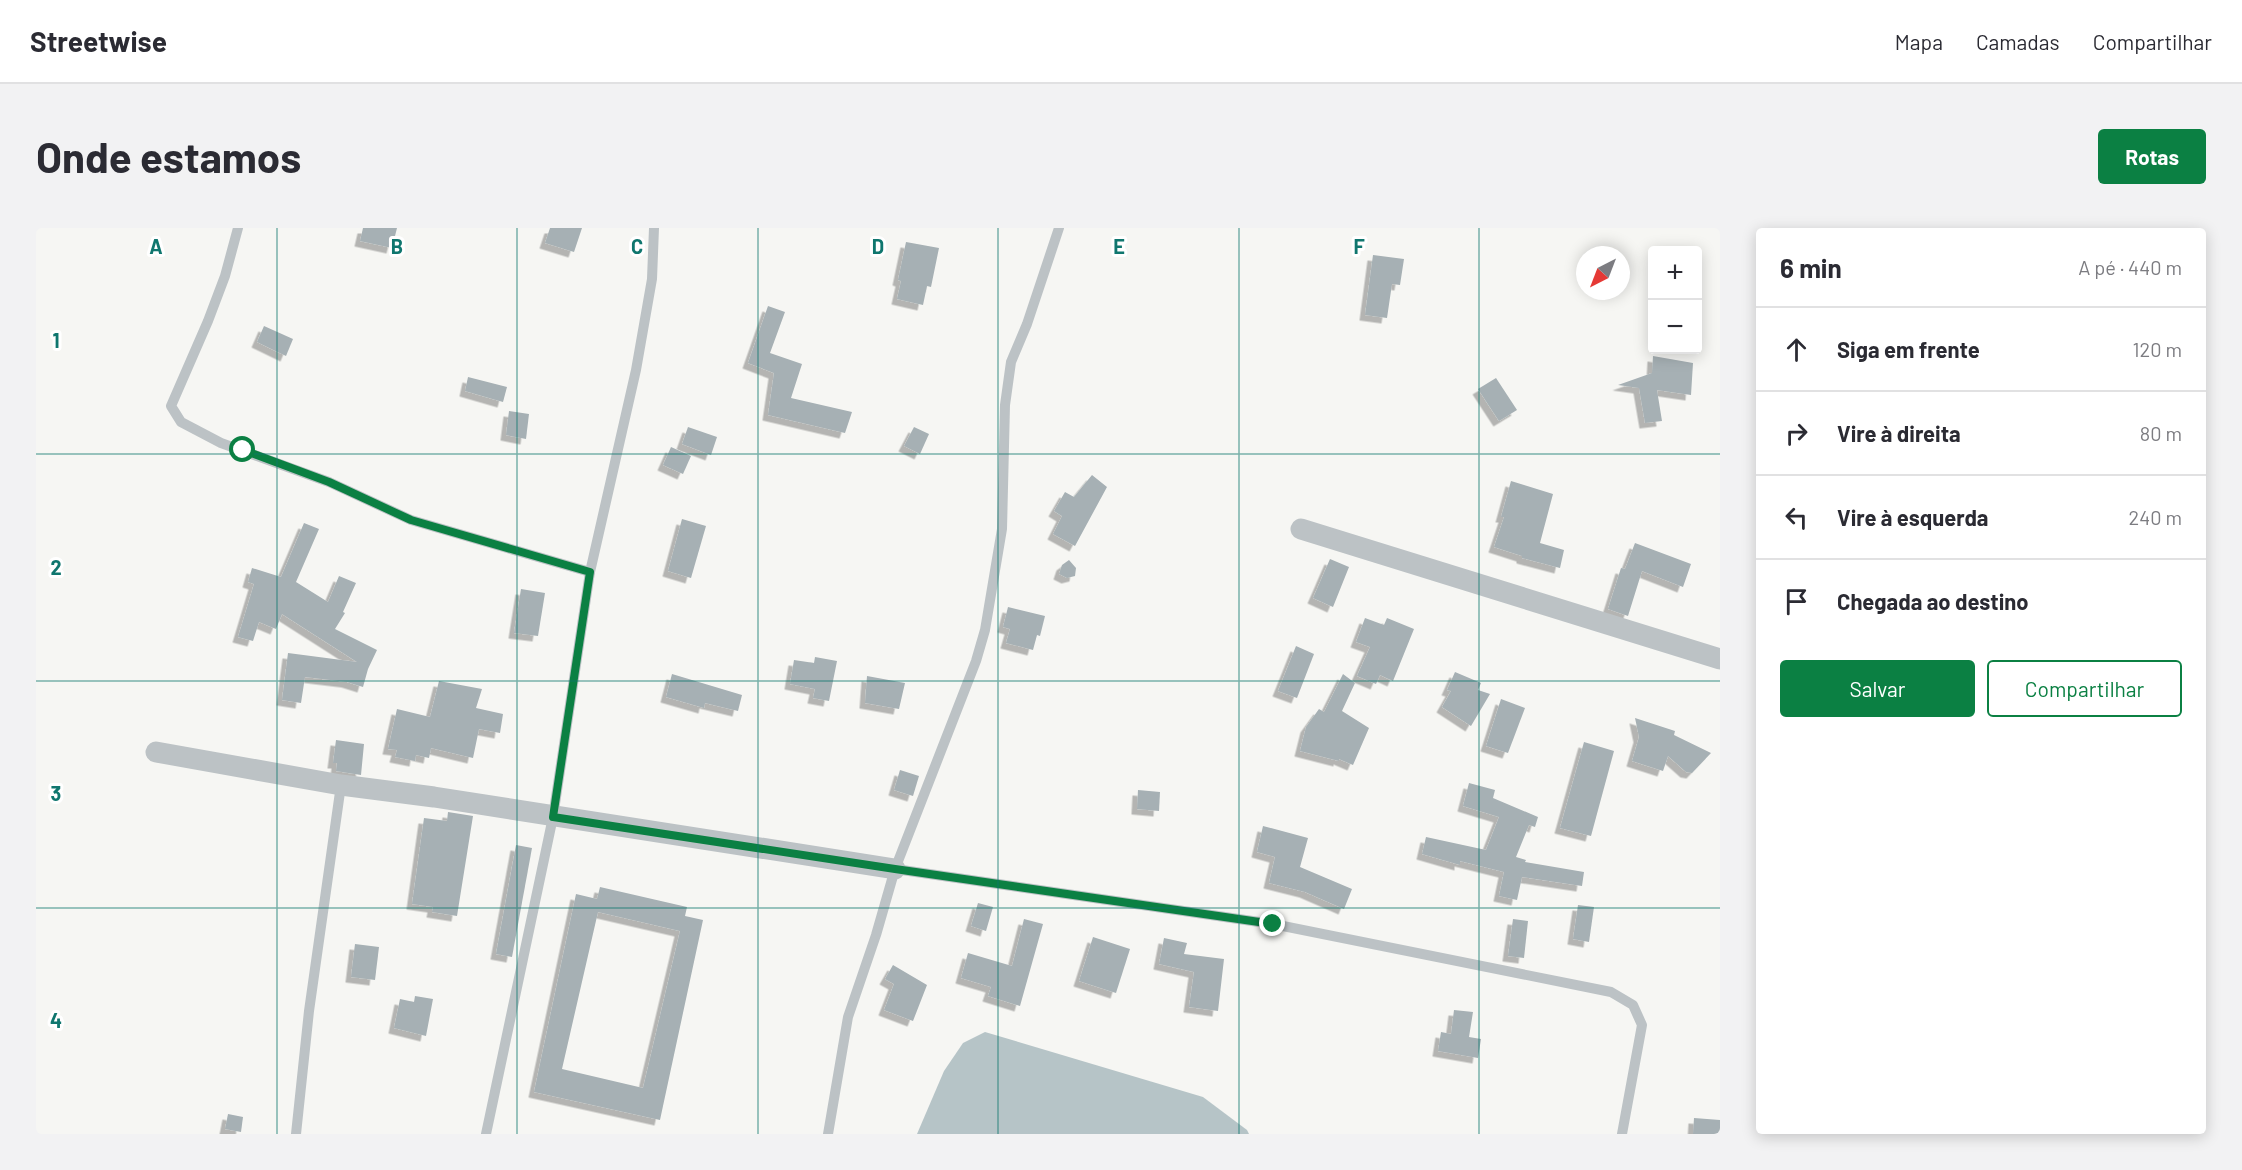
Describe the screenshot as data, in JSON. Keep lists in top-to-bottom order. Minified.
{"north":"bottom left","page":{"header":"Streetwise","nav":["Mapa","Camadas","Compartilhar"],"buttons":["Rotas",["Salvar","Compartilhar"]],"title":"Onde estamos","heading":["6 min","A pé · 440 m"],"map_buttons":["+","−"],"list":[["Siga em frente","120 m"],["Vire à direita","80 m"],["Vire à esquerda","240 m"],"Chegada ao destino"]},"grid":{"columns":["A","B","C","D","E","F"],"rows":["1","2","3","4"]}}
